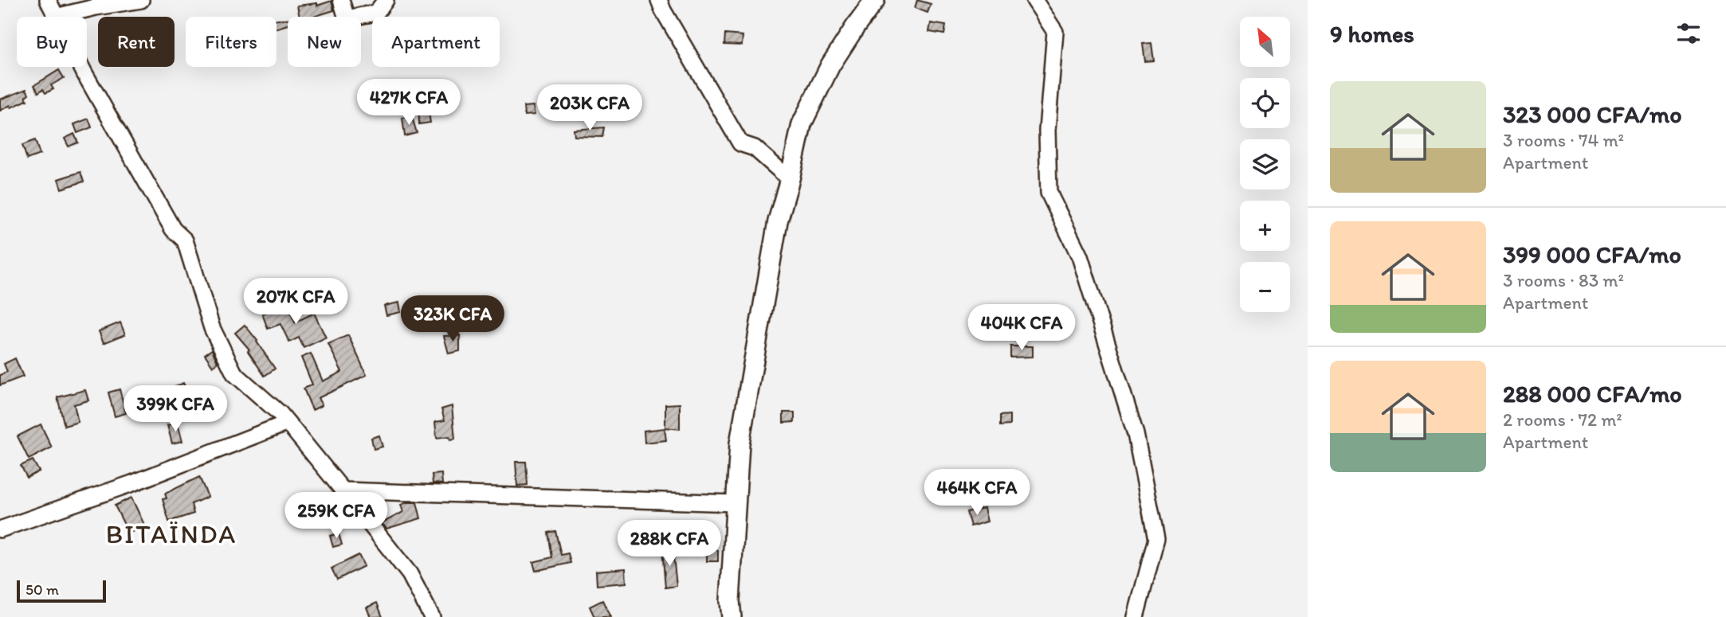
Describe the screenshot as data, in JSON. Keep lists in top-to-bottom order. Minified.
{"districts":["BITAÏNDA"],"scale_bar":"50 m","north":"top left","page":{"heading":"9 homes","map_buttons":["+","−"],"chip":["Buy","Rent","Filters","New","Apartment"],"list":[{"name":"323 000 CFA/mo","note":"3 rooms · 74 m² · Apartment"},{"name":"399 000 CFA/mo","note":"3 rooms · 83 m² · Apartment"},{"name":"288 000 CFA/mo","note":"2 rooms · 72 m² · Apartment"}],"price":["427K CFA","203K CFA","207K CFA","323K CFA","404K CFA","399K CFA","464K CFA","259K CFA","288K CFA"],"scale":"50 m"}}
